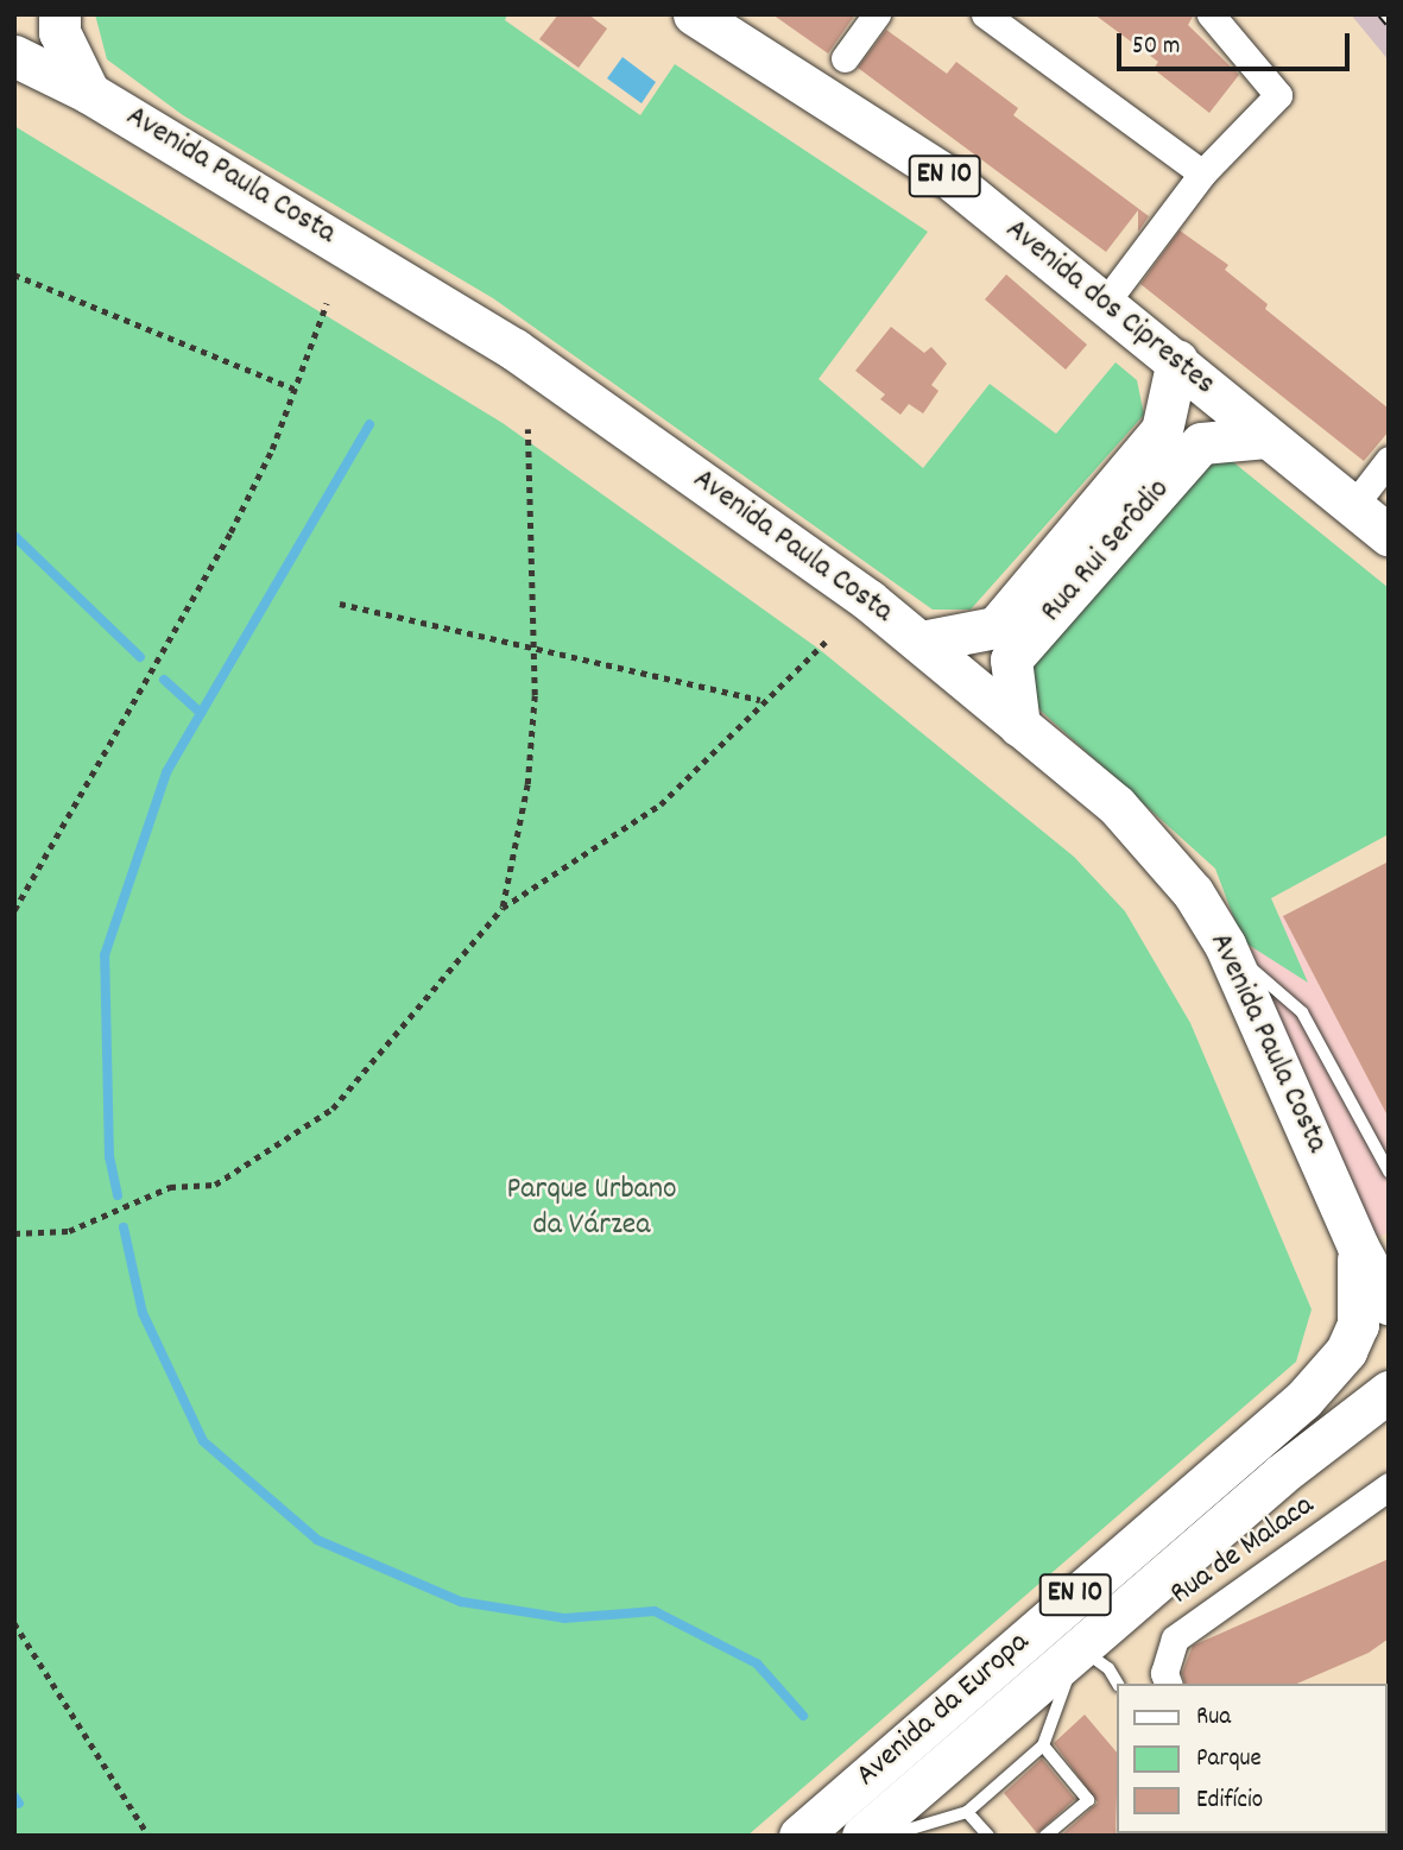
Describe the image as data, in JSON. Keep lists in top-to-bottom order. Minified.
{"streets":{"main road":["Avenida Paula Costa","EN 10","Avenida dos Ciprestes","Rua Rui Serôdio","Avenida da Europa"],"street":["Rua de Malaca"]},"crossings":[["Avenida Paula Costa","Rua Rui Serôdio"],["Avenida Paula Costa","Avenida da Europa"],["Avenida dos Ciprestes","Rua Rui Serôdio"]],"parks":["Parque Urbano da Várzea"],"legend":["Rua","Parque","Edifício"],"scale_bar":"50 m"}
